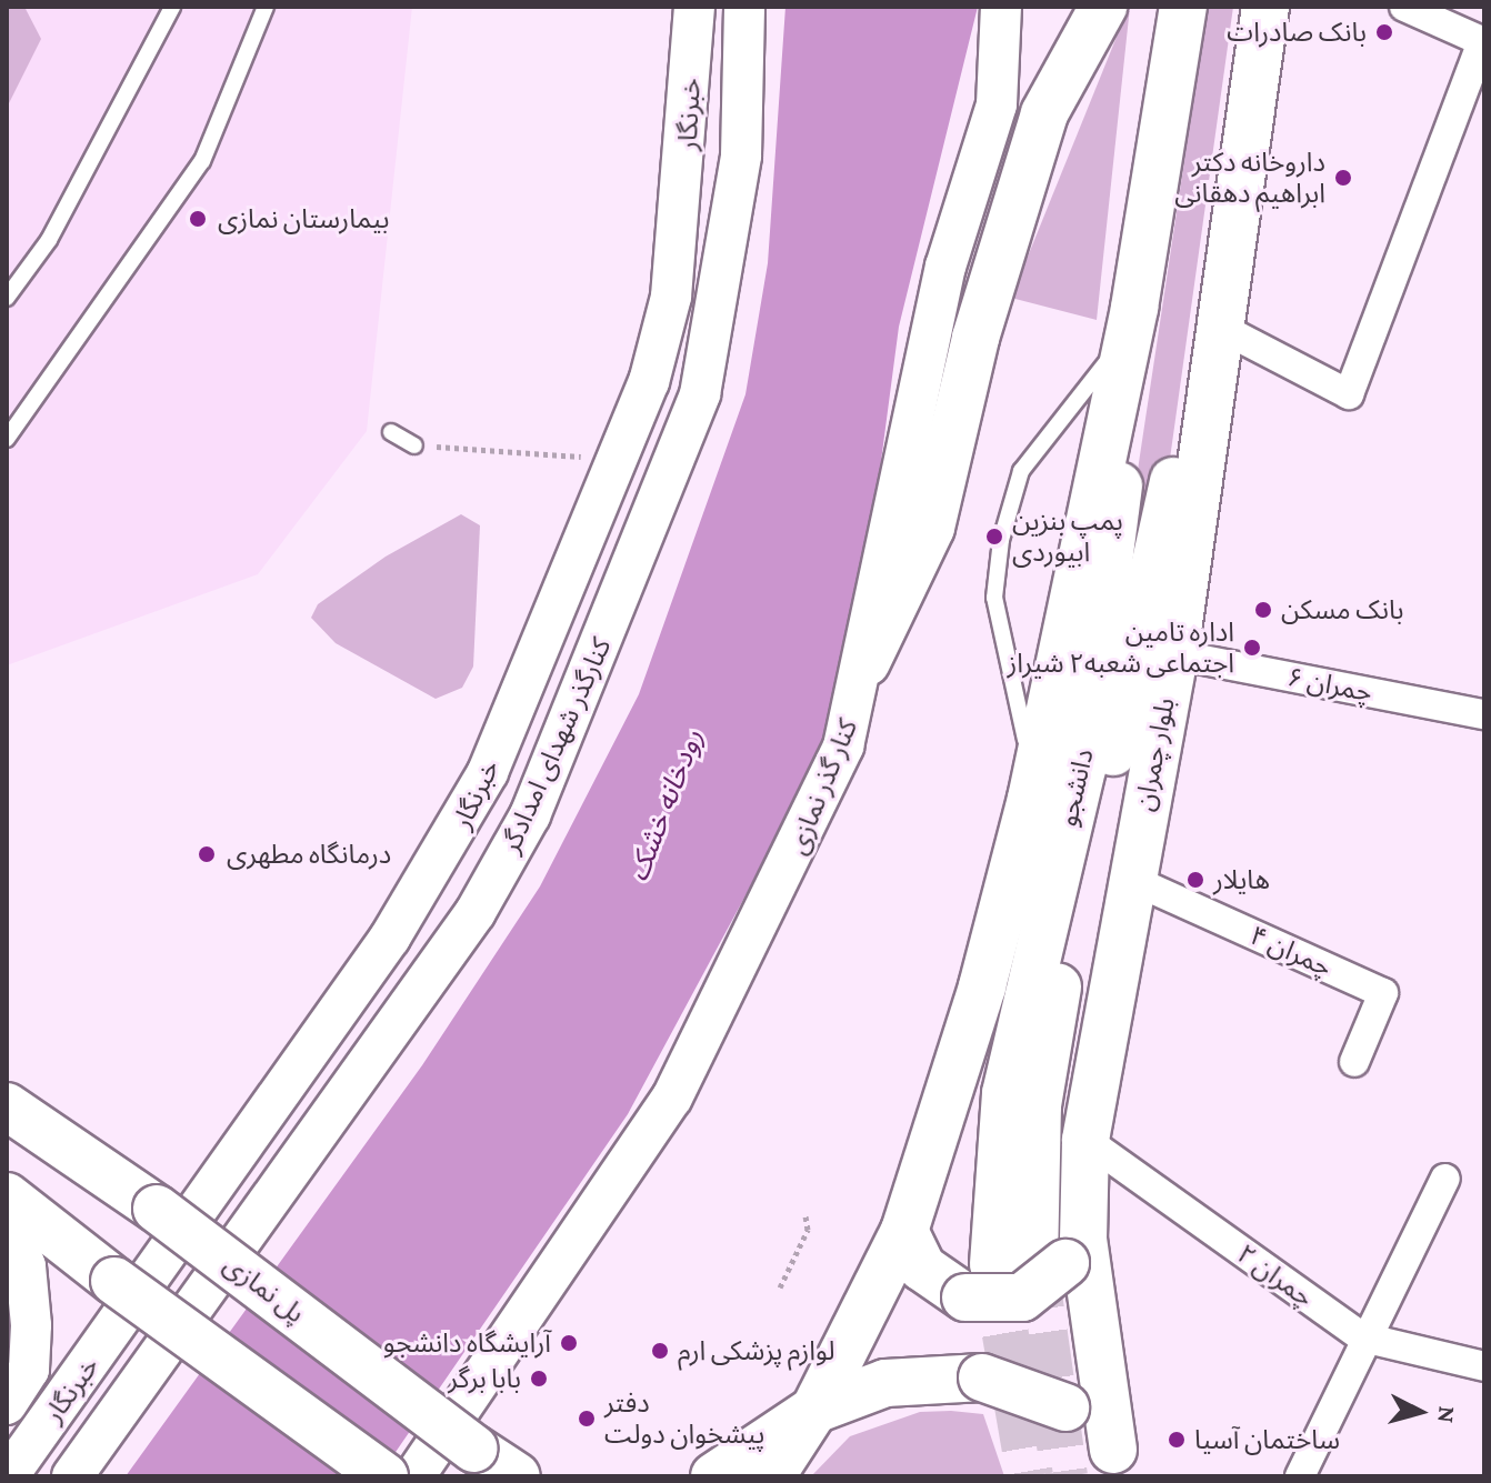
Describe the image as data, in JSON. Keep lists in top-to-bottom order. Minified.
{"streets":{"main road":["خبرنگار","کنارگذر شهدای امدادگر","بلوار چمران","کنار گذر نمازی","دانشجو","پل نمازی"],"street":["۶ چمران","۴ چمران","۲ چمران"]},"crossings":[["۶ چمران","بلوار چمران"],["بلوار چمران","دانشجو"],["بلوار چمران","۴ چمران"],["بلوار چمران","۲ چمران"]],"water":["رودخانه خشک"],"places":["بانک صادرات","داروخانه دکتر ابراهیم دهقانی","بیمارستان نمازی","پمپ بنزین ابیوردی","بانک مسکن","اداره تامین اجتماعی شعبه۲ شیراز","درمانگاه مطهری","هایلار","آرایشگاه دانشجو","لوازم پزشکی ارم","بابا برگر","دفتر پیشخوان دولت","ساختمان آسیا"],"north":"right"}
